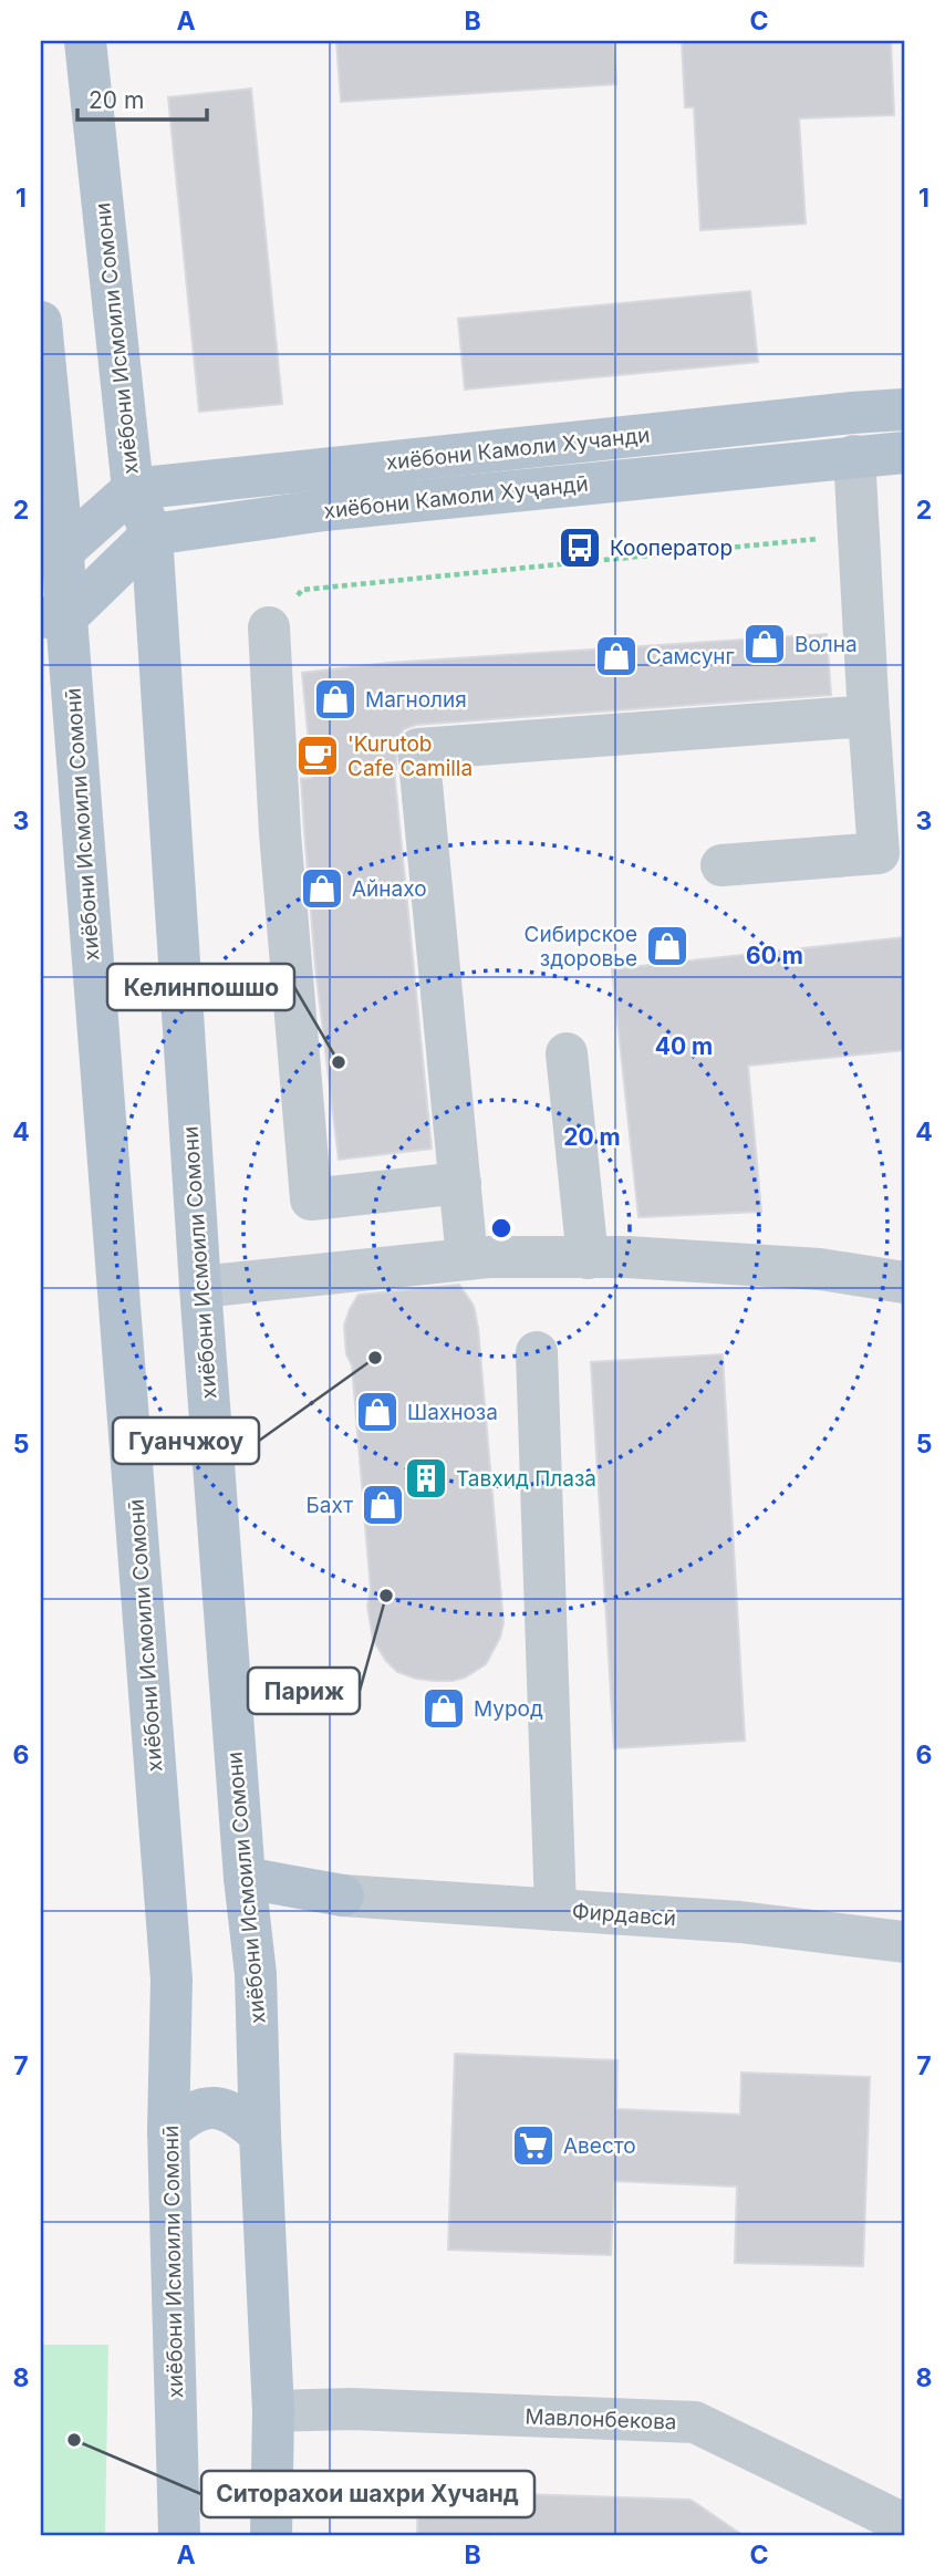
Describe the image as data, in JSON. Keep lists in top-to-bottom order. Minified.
{"streets":{"main road":["хиёбони Исмоили Сомони","хиёбони Камоли Хучанди","хиёбони Камоли Хуҷандӣ","хиёбони Исмоили Сомонӣ"],"street":["Фирдавсӣ","Мавлонбекова"]},"crossings":[["хиёбони Исмоили Сомони","хиёбони Камоли Хучанди"],["хиёбони Исмоили Сомони","хиёбони Камоли Хуҷандӣ"],["хиёбони Исмоили Сомони","Мавлонбекова"]],"places":{"bus stop":["Кооператор"],"shop":["Волна","Самсунг","Магнолия","Айнахо","Сибирское здоровье","Шахноза","Бахт","Мурод"],"cafe":["'Kurutob Cafe Camilla"],"other":["Келинпошшо","Гуанчжоу","Париж","Ситорахои шахри Хучанд"],"building":["Тавхид Плаза"],"supermarket":["Авесто"]},"scale_bar":"20 m","grid":{"columns":["A","B","C"],"rows":["1","2","3","4","5","6","7","8"]},"rings":["60 m","40 m","20 m"]}
